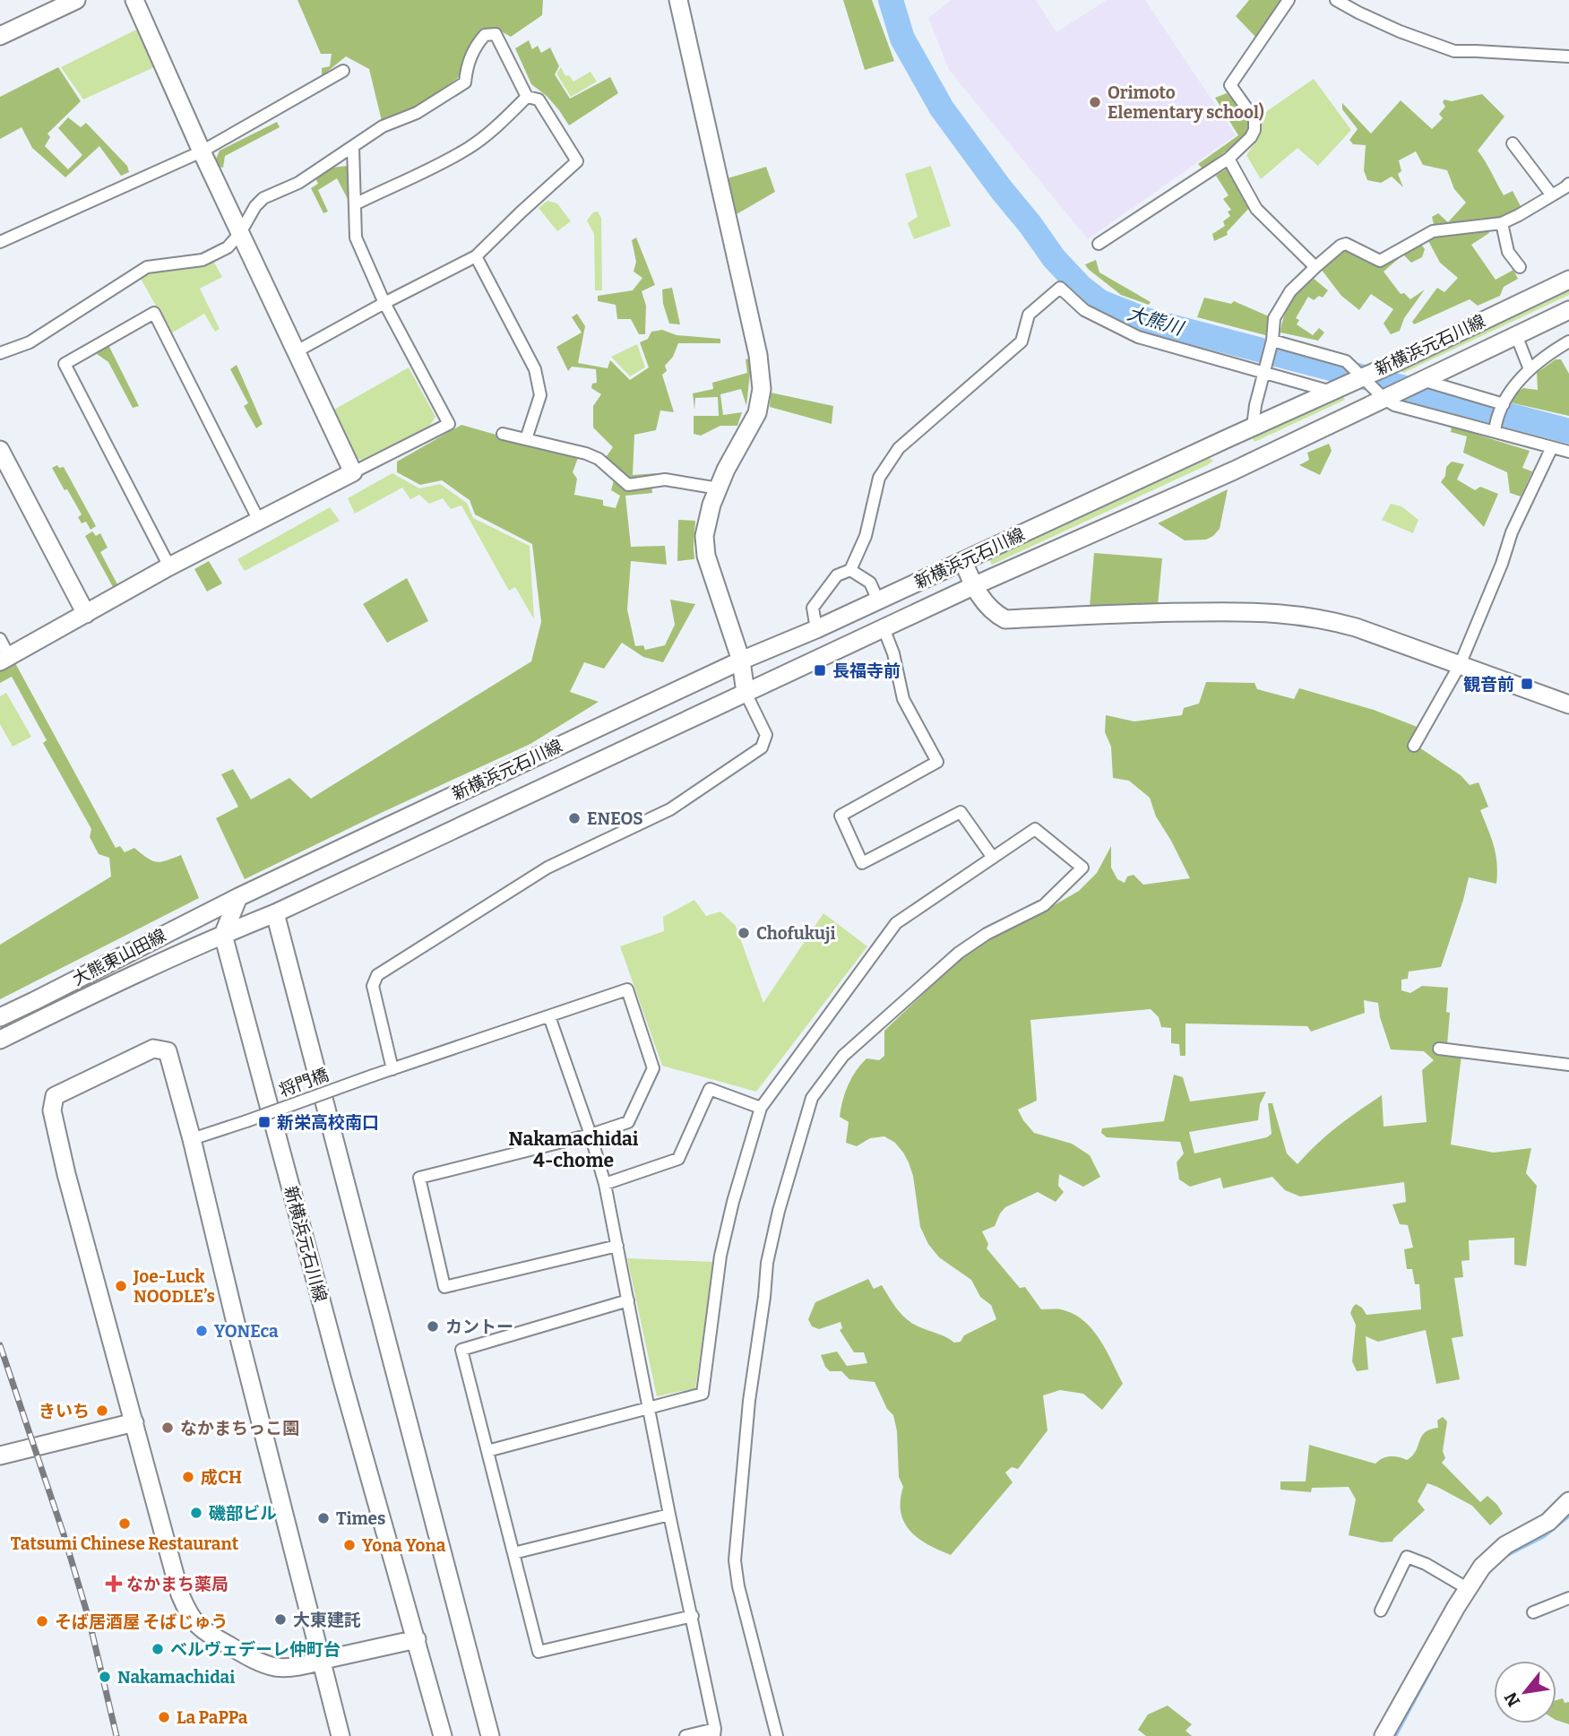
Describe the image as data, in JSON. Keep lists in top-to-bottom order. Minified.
{"streets":{"street":["新横浜元石川線","大熊東山田線","将門橋"]},"crossings":[["新横浜元石川線","大熊東山田線"]],"districts":["Nakamachidai 4-chome"],"water":["大熊川"],"places":{"other":["Orimoto Elementary school)","ENEOS","Chofukuji","Joe-Luck NOODLE’s","カントー","YONEca","きいち","なかまちっこ園","成CH","磯部ビル","Times","Tatsumi Chinese Restaurant","Yona Yona","大東建託","そば居酒屋 そばじゅう","ベルヴェデーレ仲町台","Nakamachidai","La PaPPa"],"transit":["長福寺前","観音前","新栄高校南口"],"health":["なかまち薬局"]},"north":"bottom left"}
